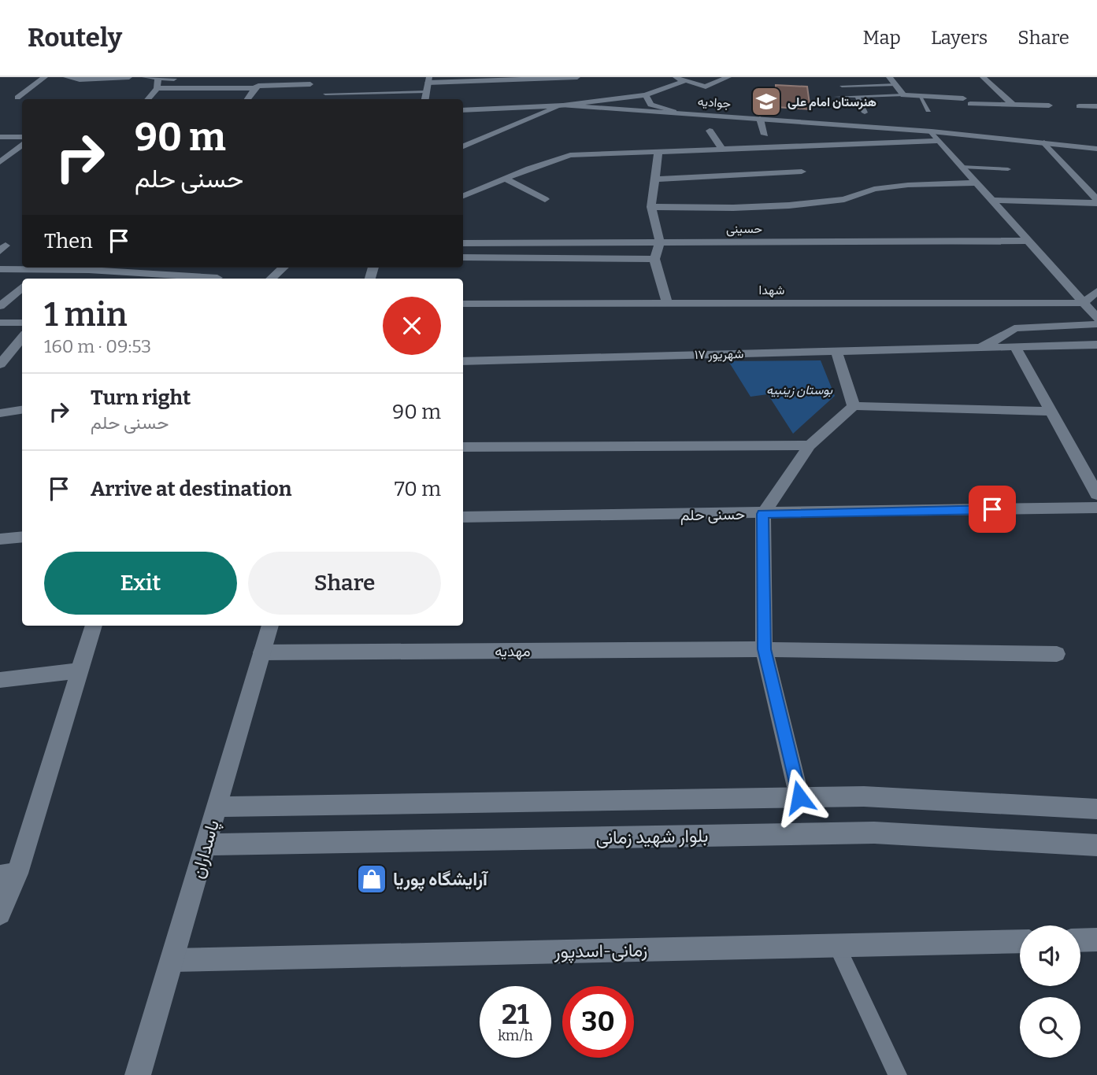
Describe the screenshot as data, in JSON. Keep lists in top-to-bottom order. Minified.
{"streets":{"street":["جوادیه","حسینی","شهدا","۱۷ شهریور","حسنی حلم","مهدیه","بلوار شهید زمانی","پاسداران","زمانی-اسدپور"]},"crossings":[["مهدیه","پاسداران"],["بلوار شهید زمانی","پاسداران"],["پاسداران","زمانی-اسدپور"]],"parks":["بوستان زینبیه"],"places":{"school or university":["هنرستان امام علی"],"shop":["آرایشگاه پوریا"]},"page":{"header":"Routely","nav":["Map","Layers","Share"],"turn":["90 m","حسنی حلم"],"then":"Then","heading":["1 min","160 m · 09:53"],"list":[{"name":"Turn right","note":"حسنی حلم","value":"90 m"},{"name":"Arrive at destination","value":"70 m"}],"buttons":["Exit","Share"],"speed":"21 km/h","limit":"30"}}
